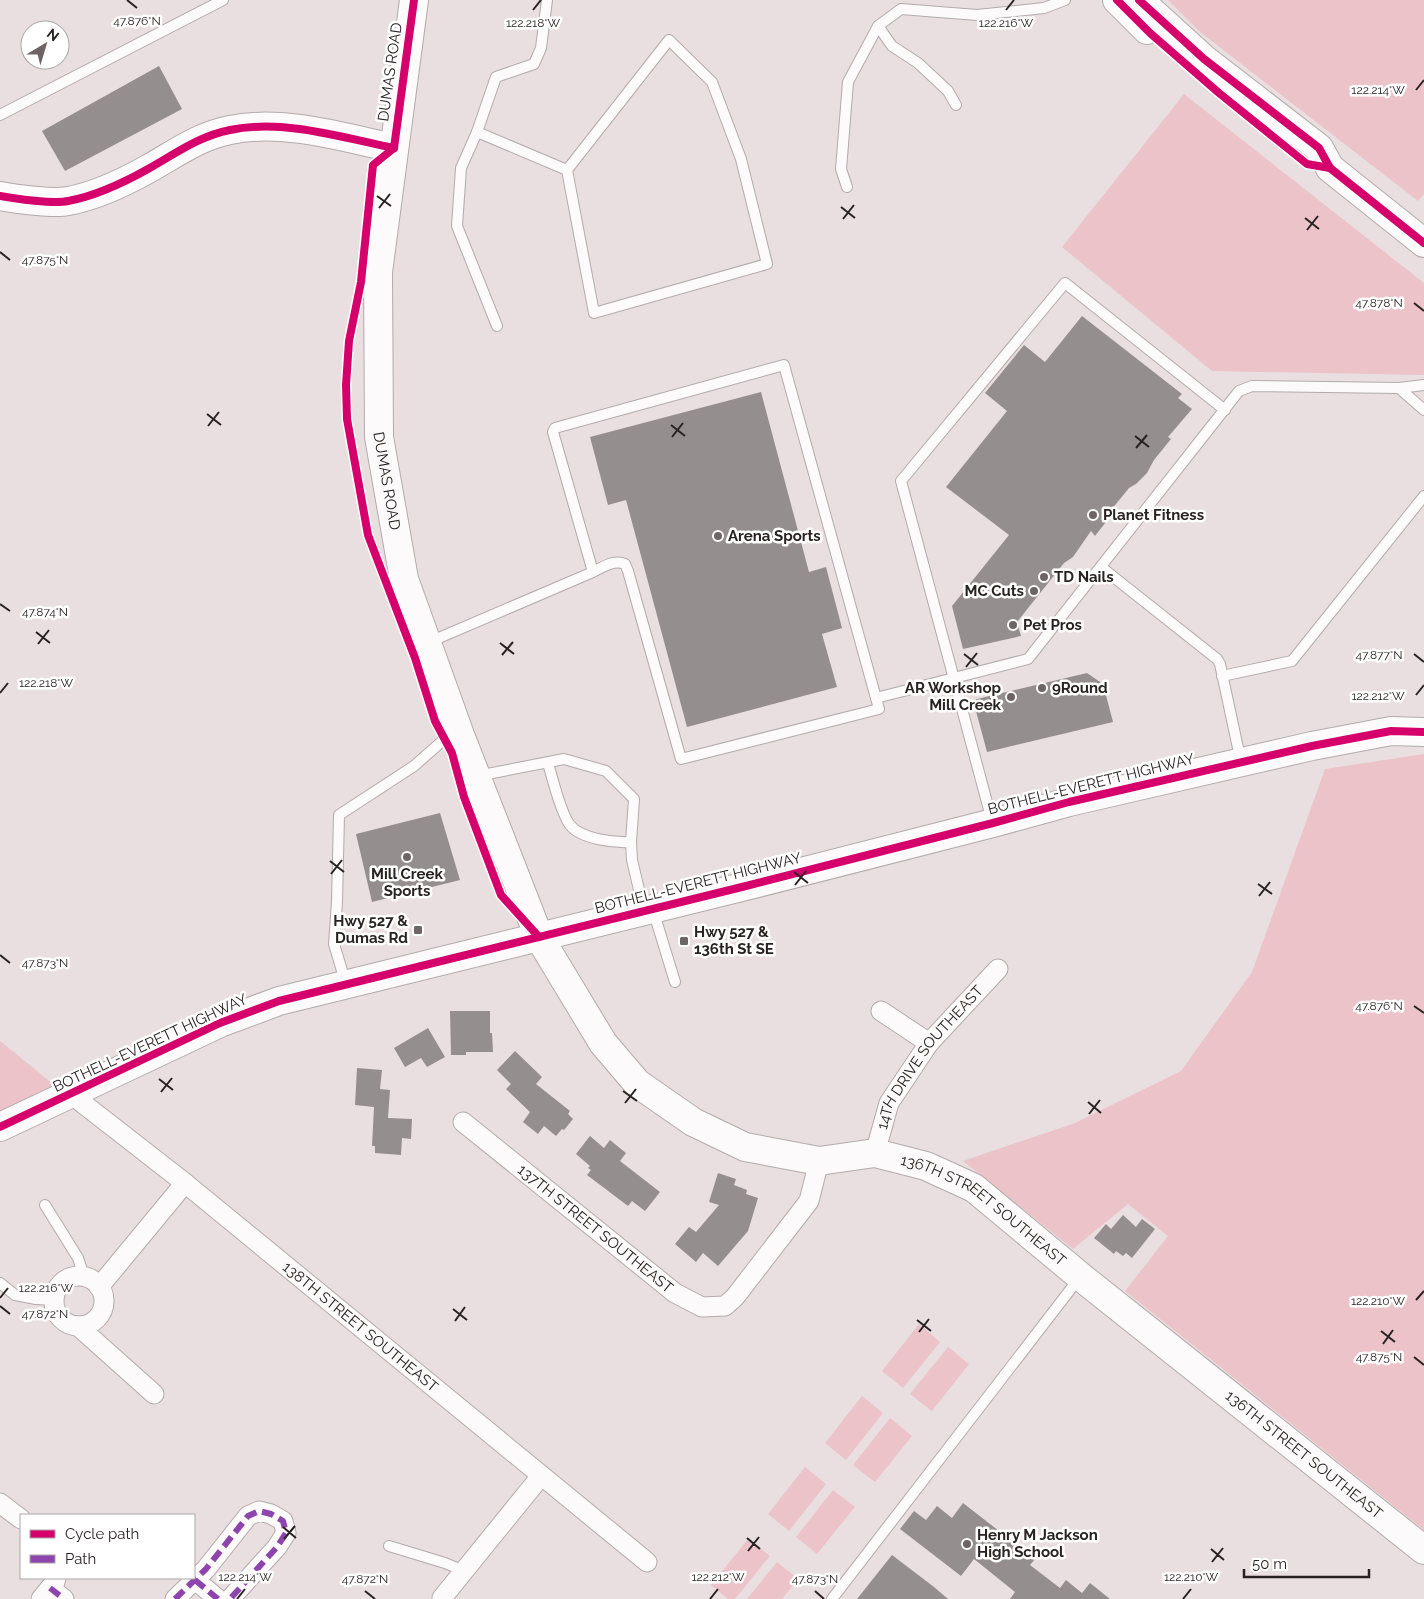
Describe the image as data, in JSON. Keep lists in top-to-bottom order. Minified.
{"streets":{"street":["DUMAS ROAD","BOTHELL-EVERETT HIGHWAY","14TH DRIVE SOUTHEAST","136TH STREET SOUTHEAST","137TH STREET SOUTHEAST","138TH STREET SOUTHEAST"]},"crossings":[["DUMAS ROAD","BOTHELL-EVERETT HIGHWAY"],["DUMAS ROAD","136TH STREET SOUTHEAST"],["BOTHELL-EVERETT HIGHWAY","136TH STREET SOUTHEAST"],["BOTHELL-EVERETT HIGHWAY","138TH STREET SOUTHEAST"],["14TH DRIVE SOUTHEAST","136TH STREET SOUTHEAST"],["136TH STREET SOUTHEAST","137TH STREET SOUTHEAST"]],"places":{"other":["Planet Fitness","Arena Sports","TD Nails","MC Cuts","Pet Pros","9Round","AR Workshop Mill Creek","Mill Creek Sports","Henry M Jackson High School"],"transit":["Hwy 527 & Dumas Rd","Hwy 527 & 136th St SE"]},"legend":["Cycle path","Path"],"scale_bar":"50 m","north":"top right","coordinates":["47.876°N","122.216°W","122.218°W","122.214°W","47.875°N","47.878°N","47.874°N","47.877°N","122.212°W","47.873°N","122.210°W","47.872°N"]}
